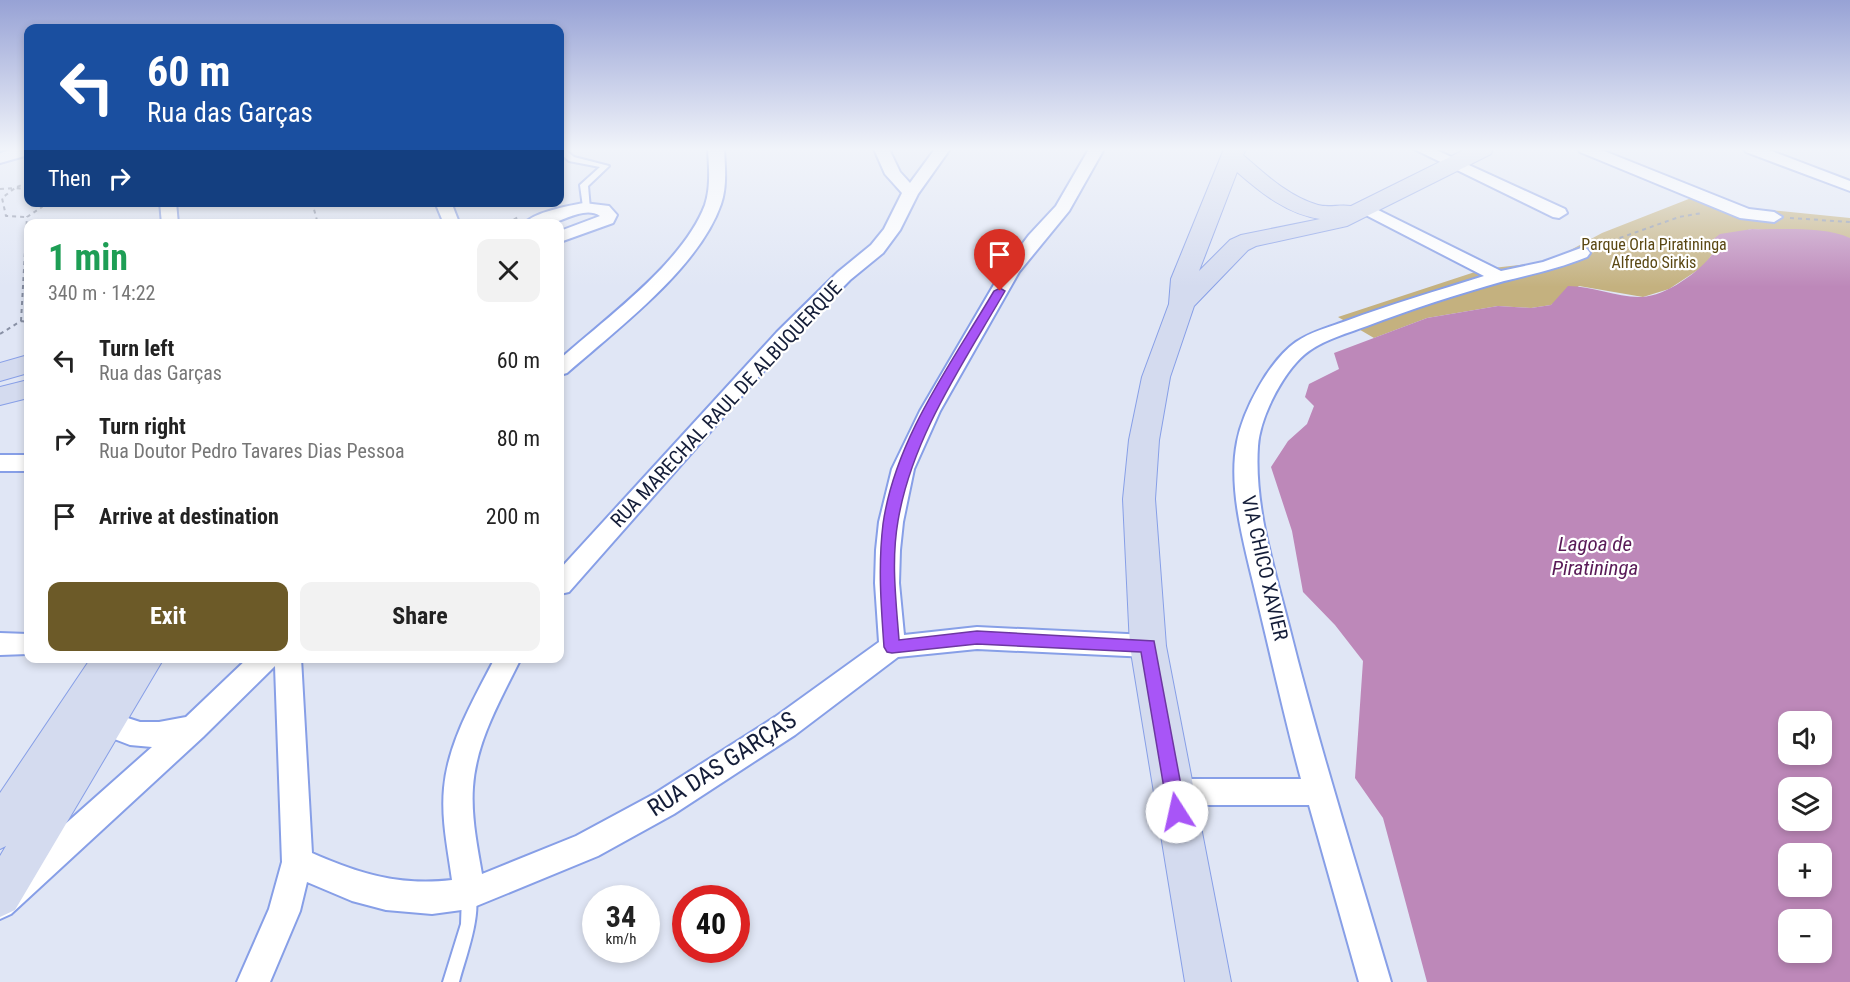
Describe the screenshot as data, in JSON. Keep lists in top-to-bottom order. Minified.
{"streets":{"street":["RUA MARECHAL RAUL DE ALBUQUERQUE","VIA CHICO XAVIER","RUA DAS GARÇAS"]},"water":["Lagoa de Piratininga"],"parks":["Parque Orla Piratininga Alfredo Sirkis"],"page":{"turn":["60 m","Rua das Garças"],"then":"Then","heading":["1 min","340 m · 14:22"],"list":[{"name":"Turn left","note":"Rua das Garças","value":"60 m"},{"name":"Turn right","note":"Rua Doutor Pedro Tavares Dias Pessoa","value":"80 m"},{"name":"Arrive at destination","value":"200 m"}],"buttons":["Exit","Share"],"map_buttons":["+","−"],"speed":"34 km/h","limit":"40"}}
